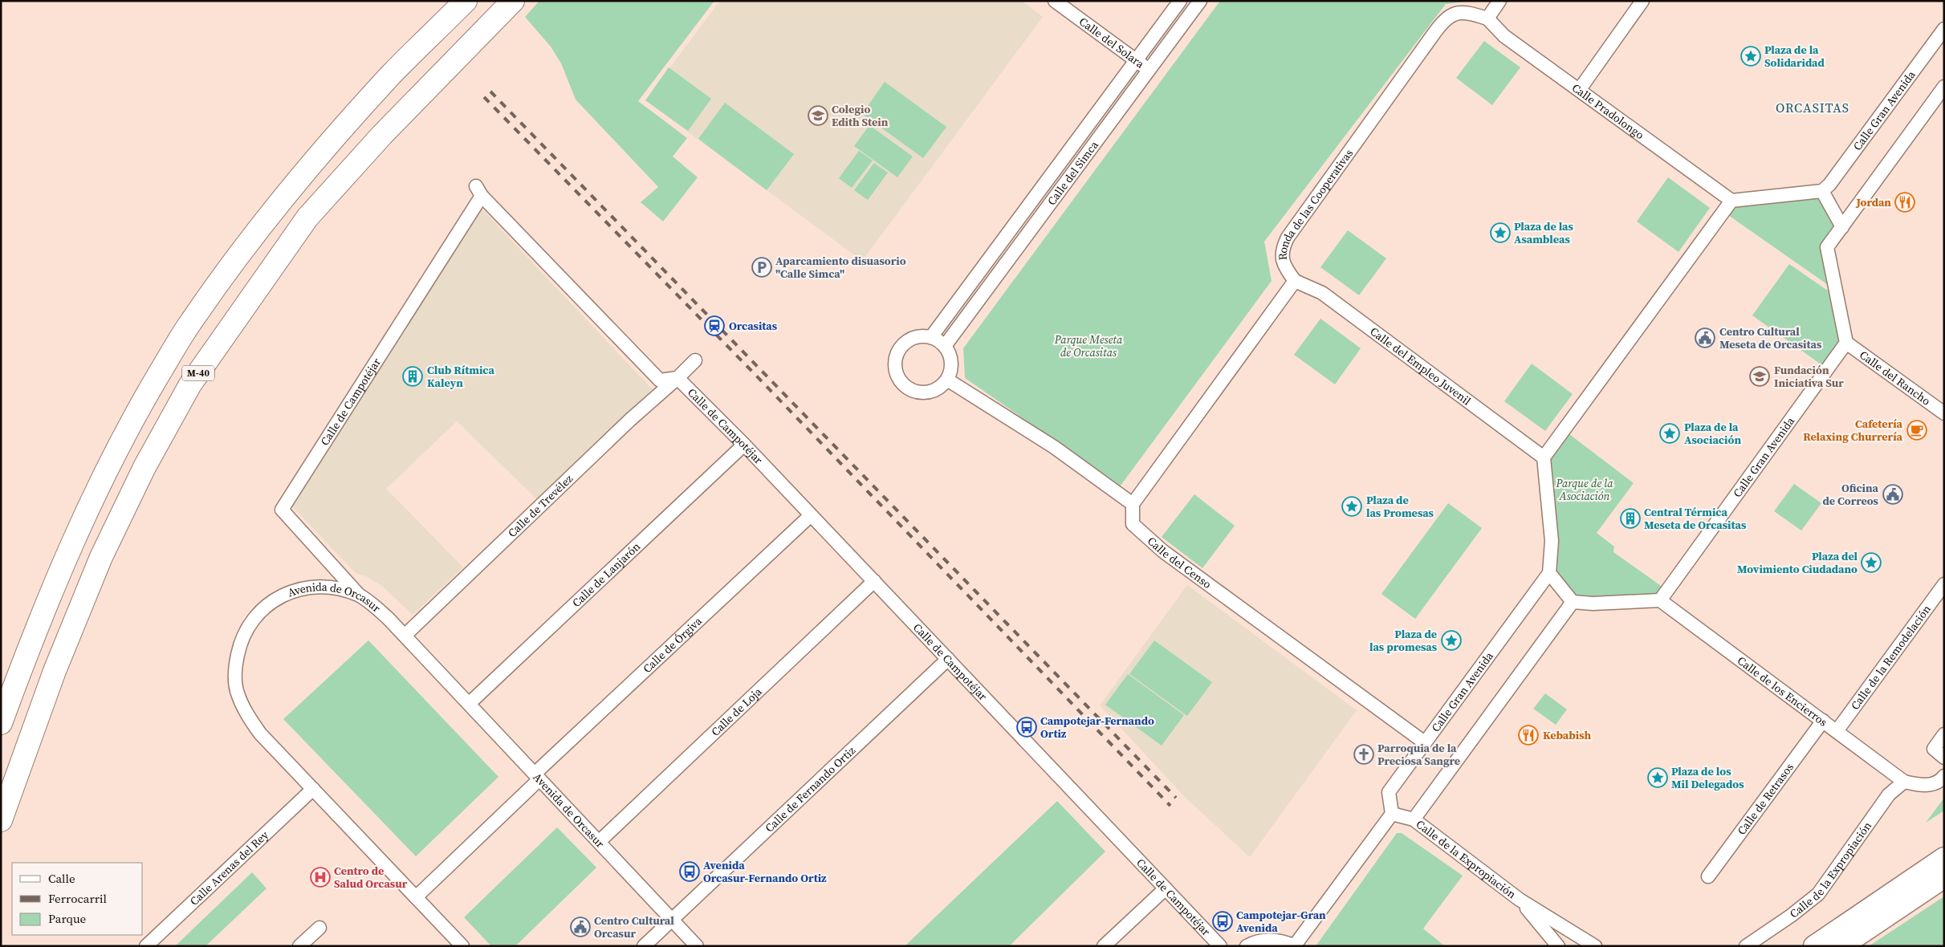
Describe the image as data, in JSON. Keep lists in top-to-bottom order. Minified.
{"streets":{"highway":["M-40"],"street":["Calle del Solara","Calle Pradolongo","Calle Gran Avenida","Calle del Simca","Ronda de las Cooperativas","Calle del Empleo Juvenil","Calle del Rancho","Calle de Campotéjar","Calle de Trevélez","Calle del Censo","Calle de Lanjarón","Avenida de Orcasur","Calle de Órgiva","Calle de la Remodelación","Calle de los Encierros","Calle de Loja","Calle de Fernando Ortiz","Calle de Retrasos","Calle de la Expropiación","Calle Arenas del Rey"]},"crossings":[["Calle del Solara","Calle del Simca"],["Calle Pradolongo","Ronda de las Cooperativas"],["Calle Gran Avenida","Calle del Rancho"],["Calle Gran Avenida","Calle del Censo"],["Calle Gran Avenida","Calle de los Encierros"],["Ronda de las Cooperativas","Calle del Empleo Juvenil"],["Ronda de las Cooperativas","Calle del Censo"],["Calle de Campotéjar","Calle de Trevélez"],["Calle de Campotéjar","Calle de Lanjarón"],["Calle de Campotéjar","Avenida de Orcasur"],["Calle de Campotéjar","Calle de Órgiva"],["Calle de Campotéjar","Calle de Loja"],["Calle de Campotéjar","Calle de Fernando Ortiz"],["Calle de Trevélez","Avenida de Orcasur"],["Calle de Lanjarón","Avenida de Orcasur"],["Avenida de Orcasur","Calle de Órgiva"],["Avenida de Orcasur","Calle de Loja"],["Avenida de Orcasur","Calle de Fernando Ortiz"],["Avenida de Orcasur","Calle Arenas del Rey"],["Calle de la Remodelación","Calle de los Encierros"],["Calle de los Encierros","Calle de Retrasos"],["Calle de los Encierros","Calle de la Expropiación"]],"districts":["ORCASITAS"],"parks":["Parque Meseta de Orcasitas","Parque de la Asociación"],"places":{"place":["Plaza de la Solidaridad","Plaza de las Asambleas","Plaza de la Asociación","Plaza de las Promesas","Plaza del Movimiento Ciudadano","Plaza de las promesas","Plaza de los Mil Delegados"],"school or university":["Colegio Edith Stein","Fundación Iniciativa Sur"],"restaurant":["Jordan","Kebabish"],"parking":["Aparcamiento disuasorio \"Calle Simca\""],"station":["Orcasitas"],"public building":["Centro Cultural Meseta de Orcasitas","Oficina de Correos","Centro Cultural Orcasur"],"building":["Club Rítmica Kaleyn","Central Térmica Meseta de Orcasitas"],"cafe":["Cafetería Relaxing Churrería"],"bus stop":["Campotejar-Fernando Ortiz","Avenida Orcasur-Fernando Ortiz","Campotejar-Gran Avenida"],"church":["Parroquia de la Preciosa Sangre"],"hospital":["Centro de Salud Orcasur"]},"legend":["Calle","Ferrocarril","Parque"]}
